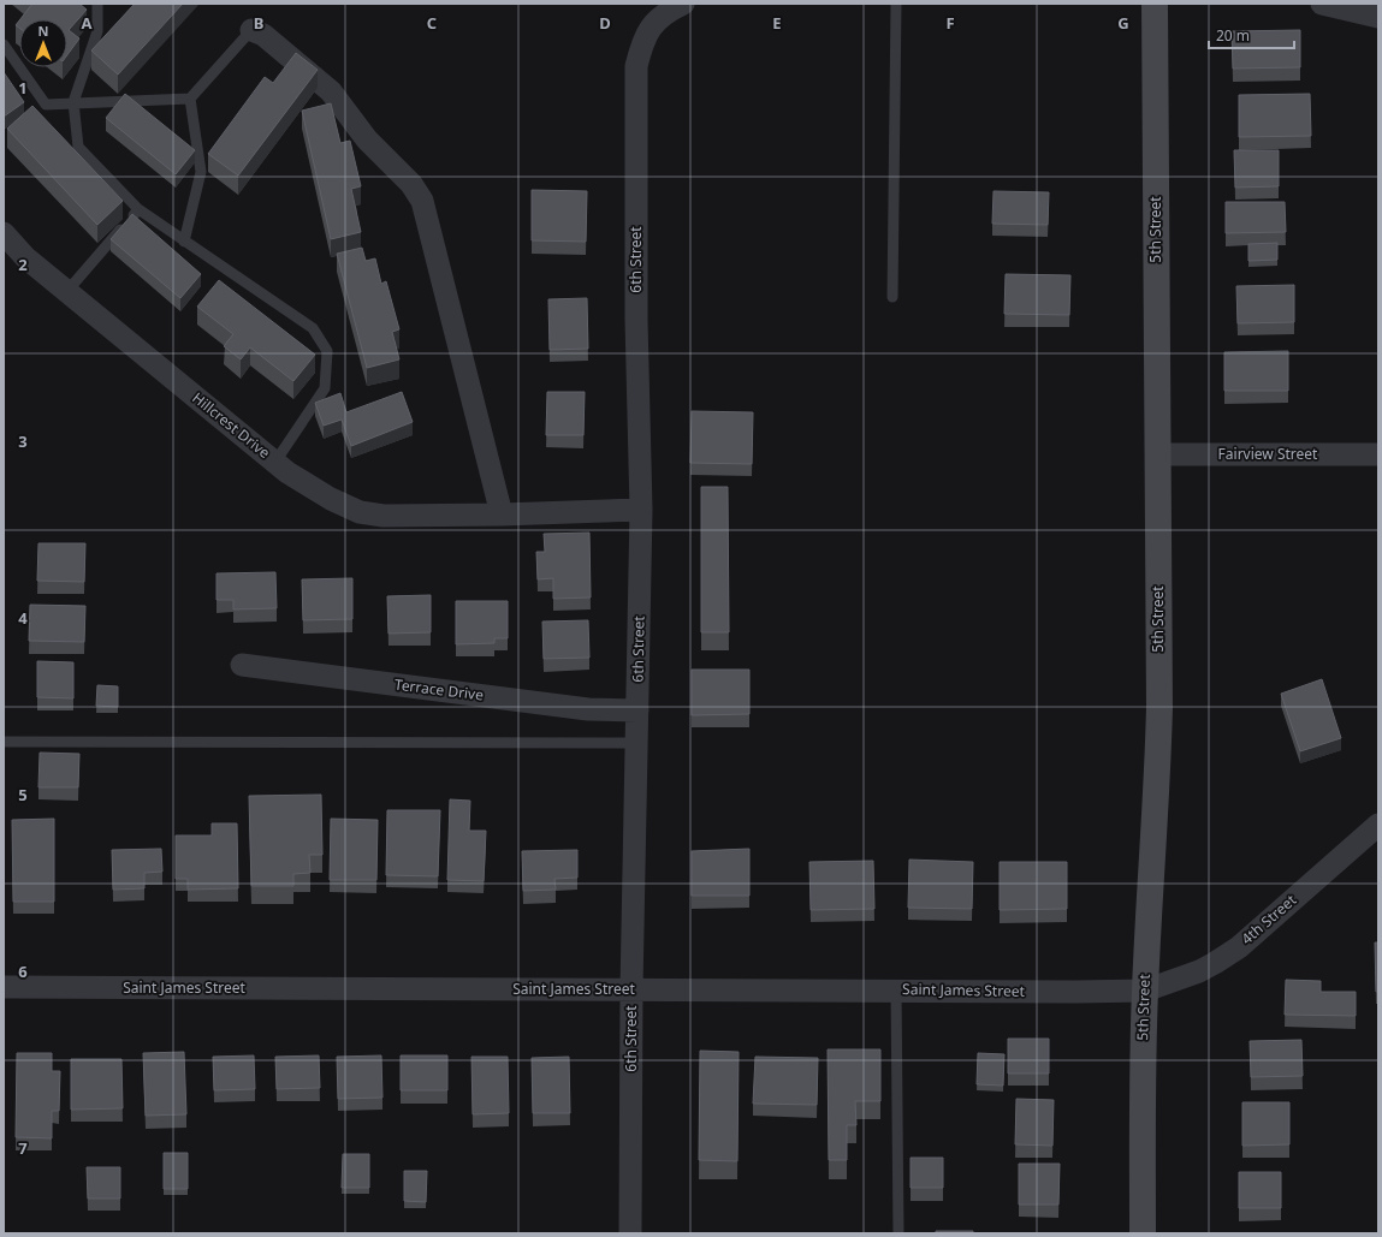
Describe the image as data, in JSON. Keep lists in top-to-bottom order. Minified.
{"streets":{"main road":["5th Street"],"street":["6th Street","Hillcrest Drive","Fairview Street","Terrace Drive","4th Street","Saint James Street"]},"crossings":[["5th Street","Fairview Street"],["5th Street","4th Street"],["5th Street","Saint James Street"],["6th Street","Hillcrest Drive"],["6th Street","Terrace Drive"],["6th Street","Saint James Street"],["4th Street","Saint James Street"]],"scale_bar":"20 m","north":"top","grid":{"columns":["A","B","C","D","E","F","G"],"rows":["1","2","3","4","5","6","7"]}}
